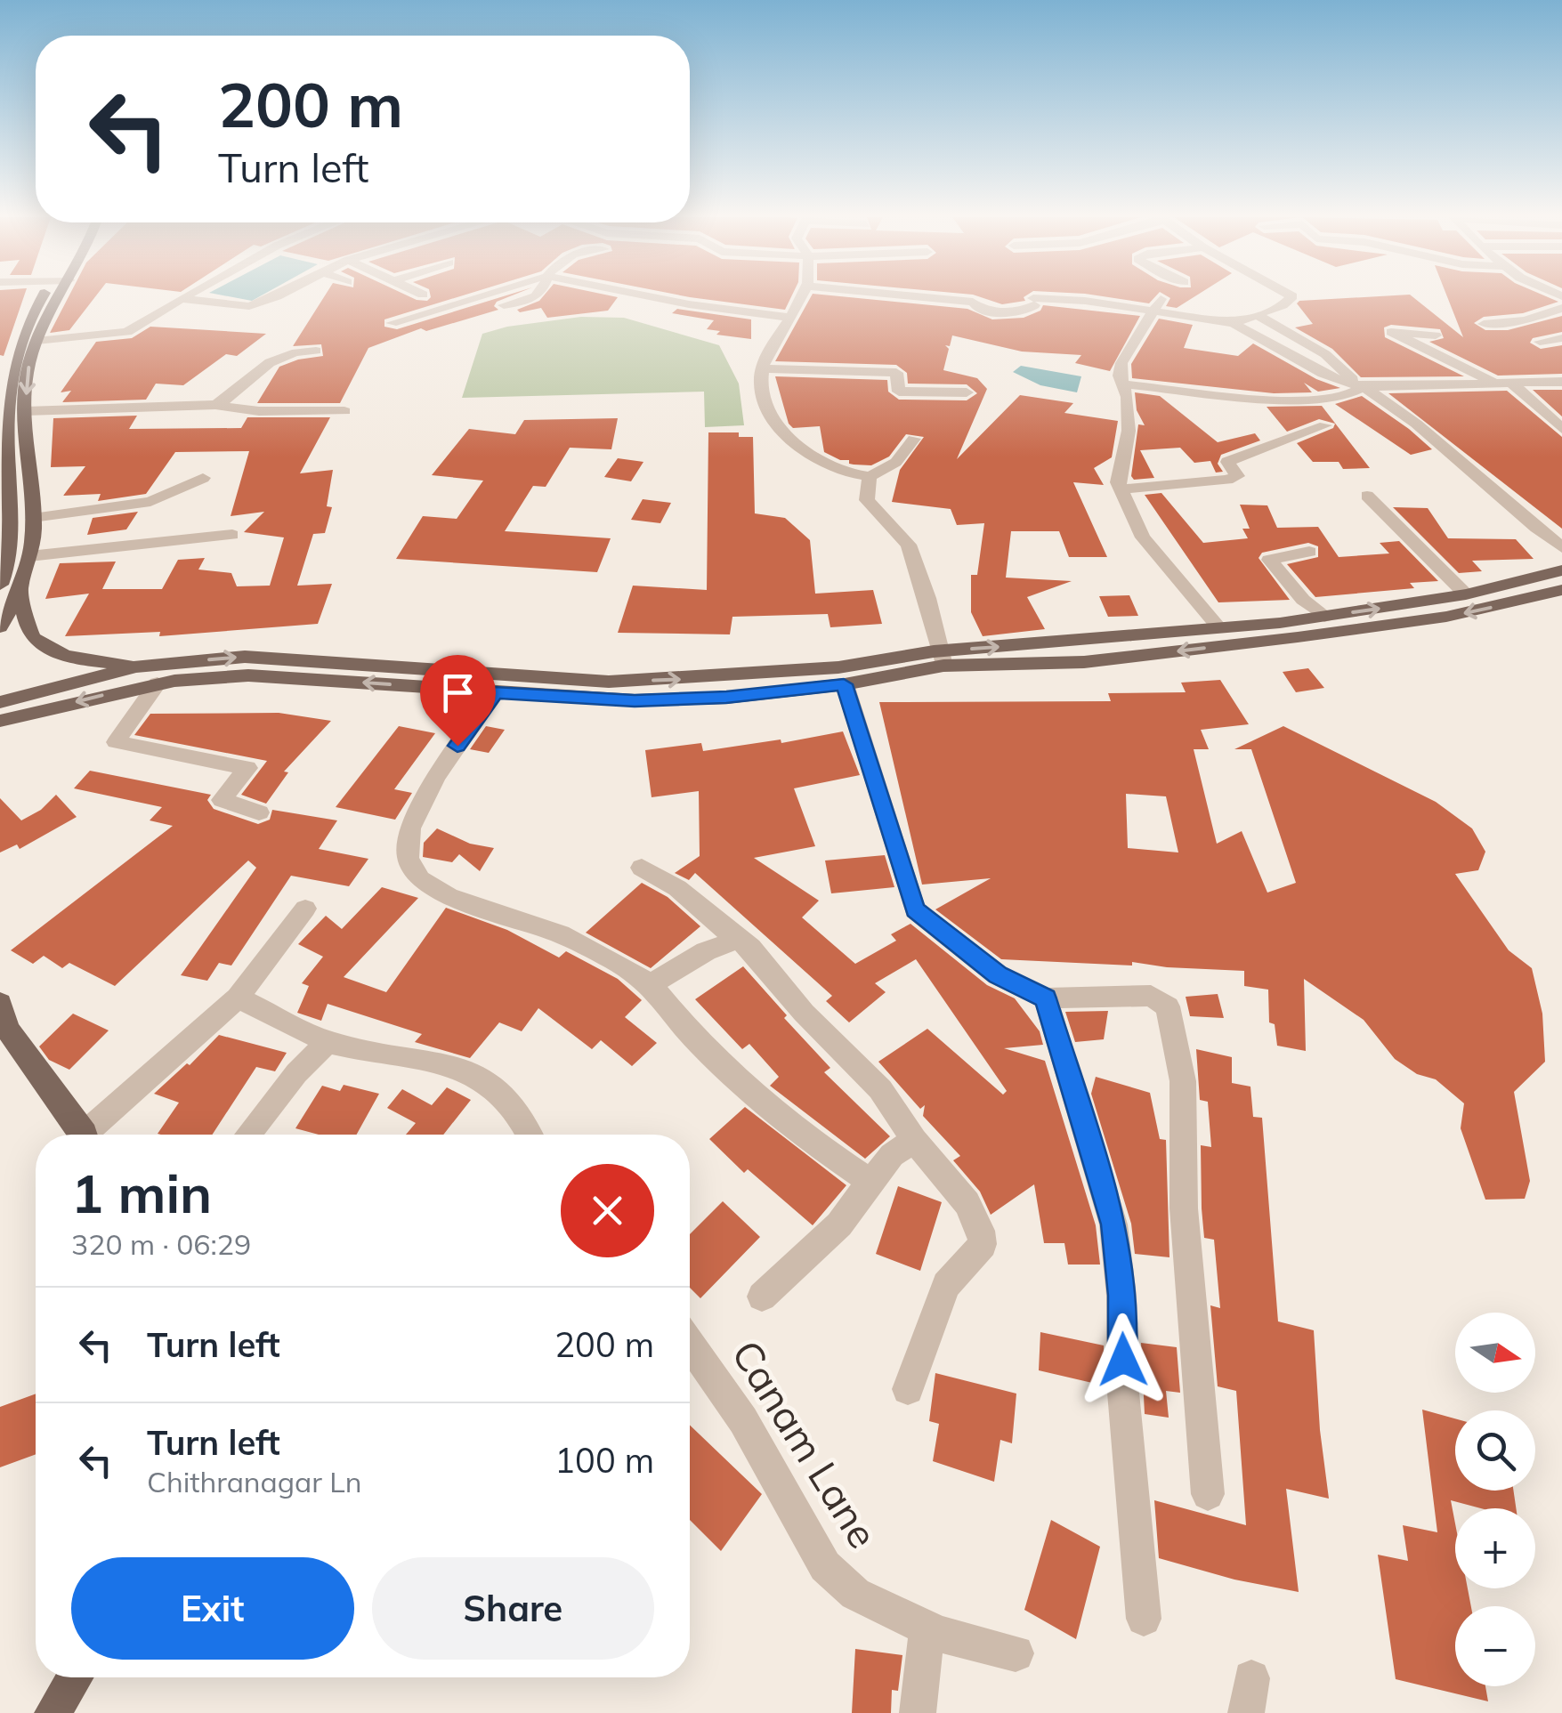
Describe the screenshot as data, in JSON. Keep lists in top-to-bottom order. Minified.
{"streets":{"street":["Canam Lane"]},"north":"right","page":{"turn":["200 m","Turn left"],"heading":["1 min","320 m · 06:29"],"list":[{"name":"Turn left","value":"200 m"},{"name":"Turn left","note":"Chithranagar Ln","value":"100 m"}],"map_buttons":["+","−"],"buttons":["Exit","Share"]}}
